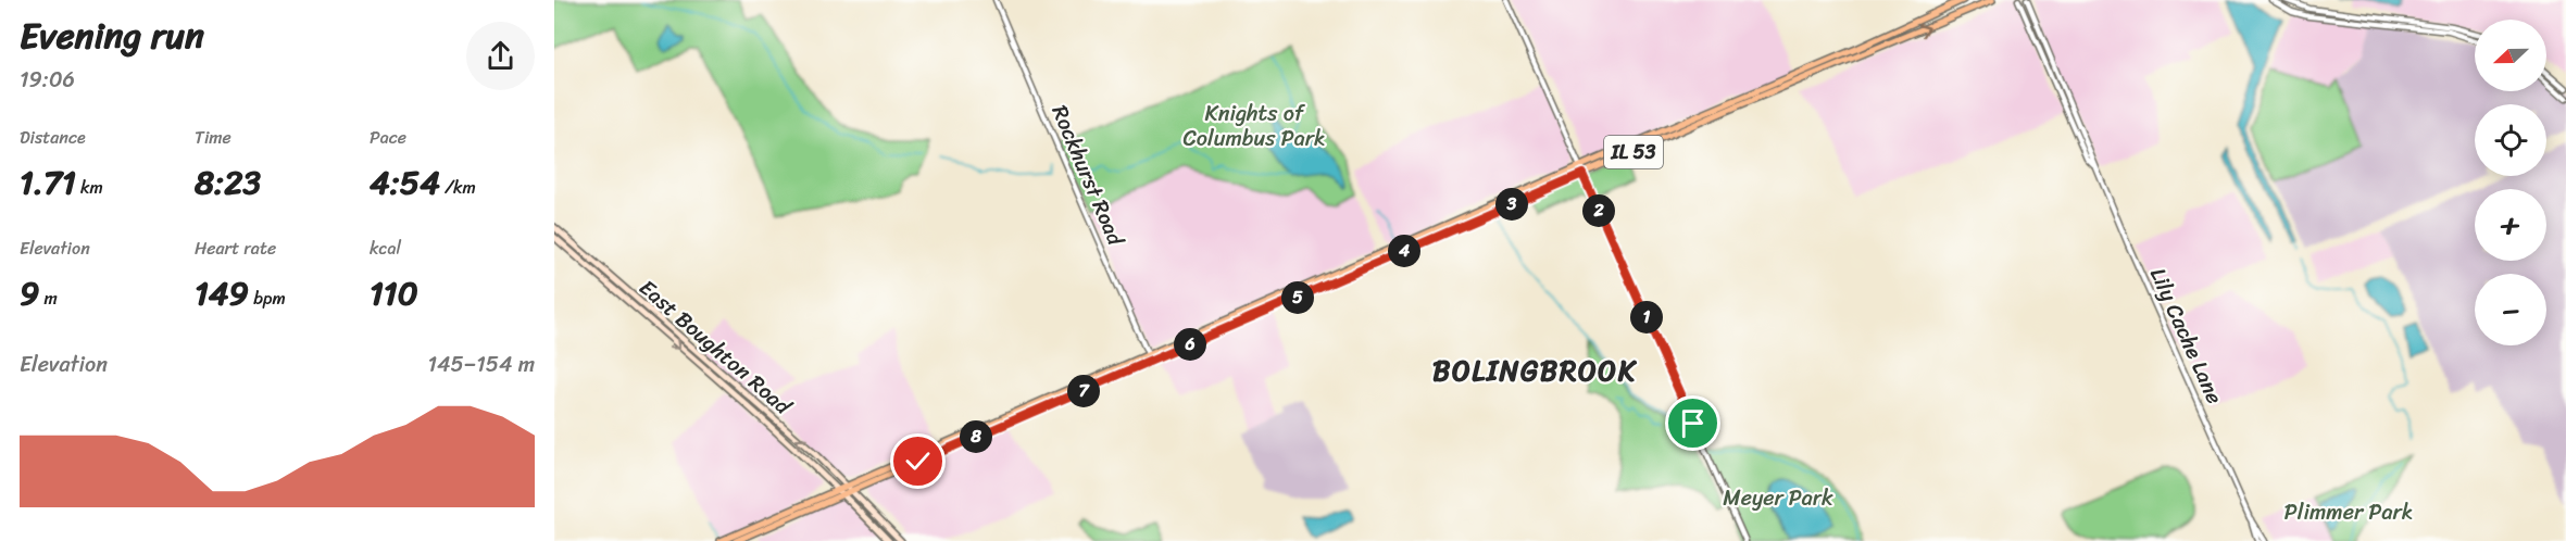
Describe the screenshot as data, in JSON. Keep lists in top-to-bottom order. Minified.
{"streets":{"main road":["IL 53","East Boughton Road"],"street":["Rockhurst Road","Lily Cache Lane"]},"crossings":[["IL 53","Rockhurst Road"],["IL 53","East Boughton Road"]],"districts":["BOLINGBROOK"],"parks":["Knights of Columbus Park","Meyer Park","Plimmer Park"],"north":"left","page":{"heading":["Evening run","19:06"],"map_buttons":["+","−"],"stats":[["Distance","1.71 km"],["Time","8:23"],["Pace","4:54 /km"],["Elevation","9 m"],["Heart rate","149 bpm"],["kcal","110"]],"pins":["3","2","4","5","1","6","7","8"],"chart":["Elevation","145–154 m"]}}
